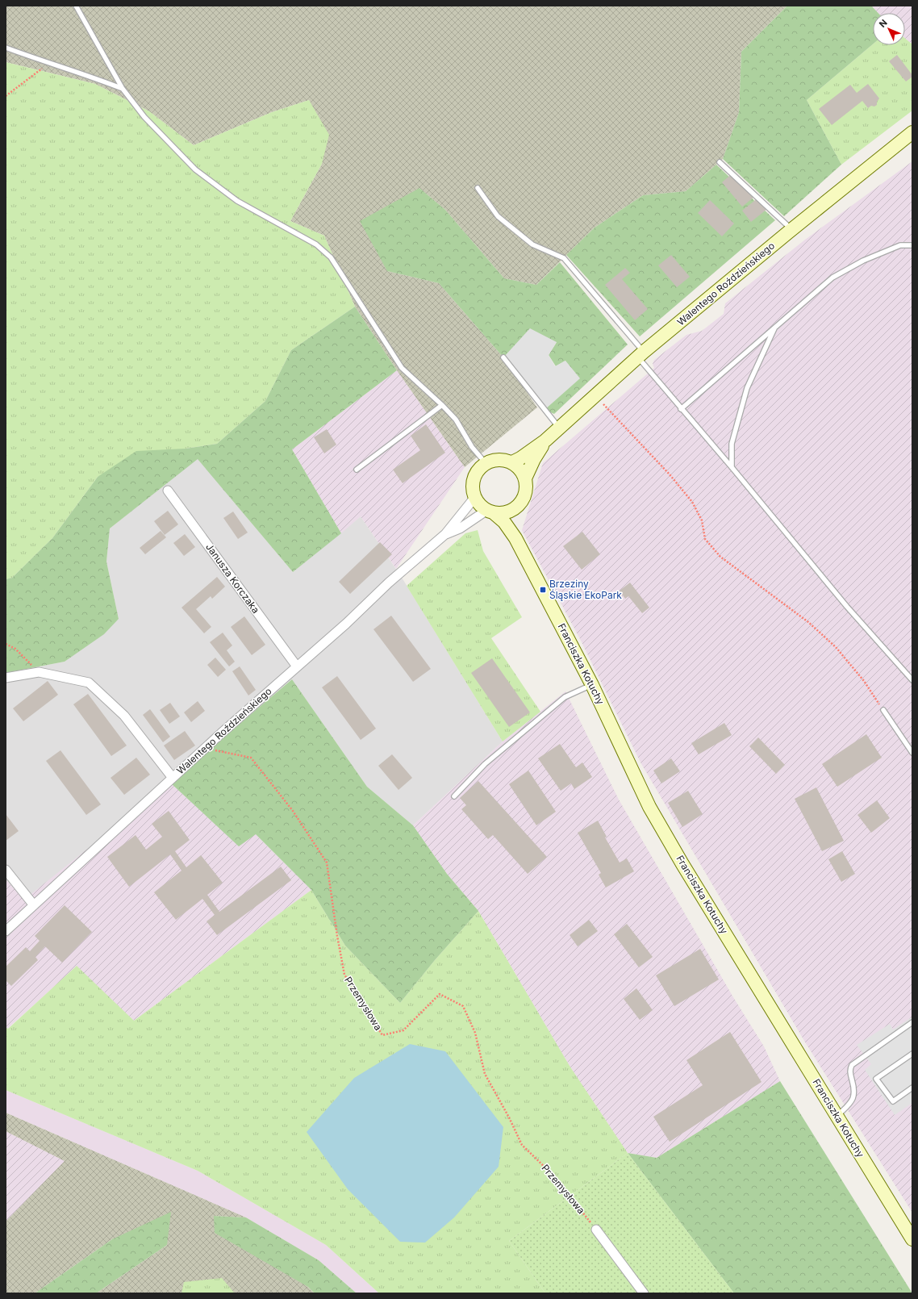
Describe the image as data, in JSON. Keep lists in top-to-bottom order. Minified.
{"streets":{"street":["Walentego Roździeńskiego","Janusza Korczaka","Franciszka Kotuchy"],"path":["Przemysłowa"]},"crossings":[["Walentego Roździeńskiego","Janusza Korczaka"],["Walentego Roździeńskiego","Franciszka Kotuchy"],["Walentego Roździeńskiego","Przemysłowa"]],"places":{"transit":["Brzeziny Śląskie EkoPark"]},"north":"top left"}
